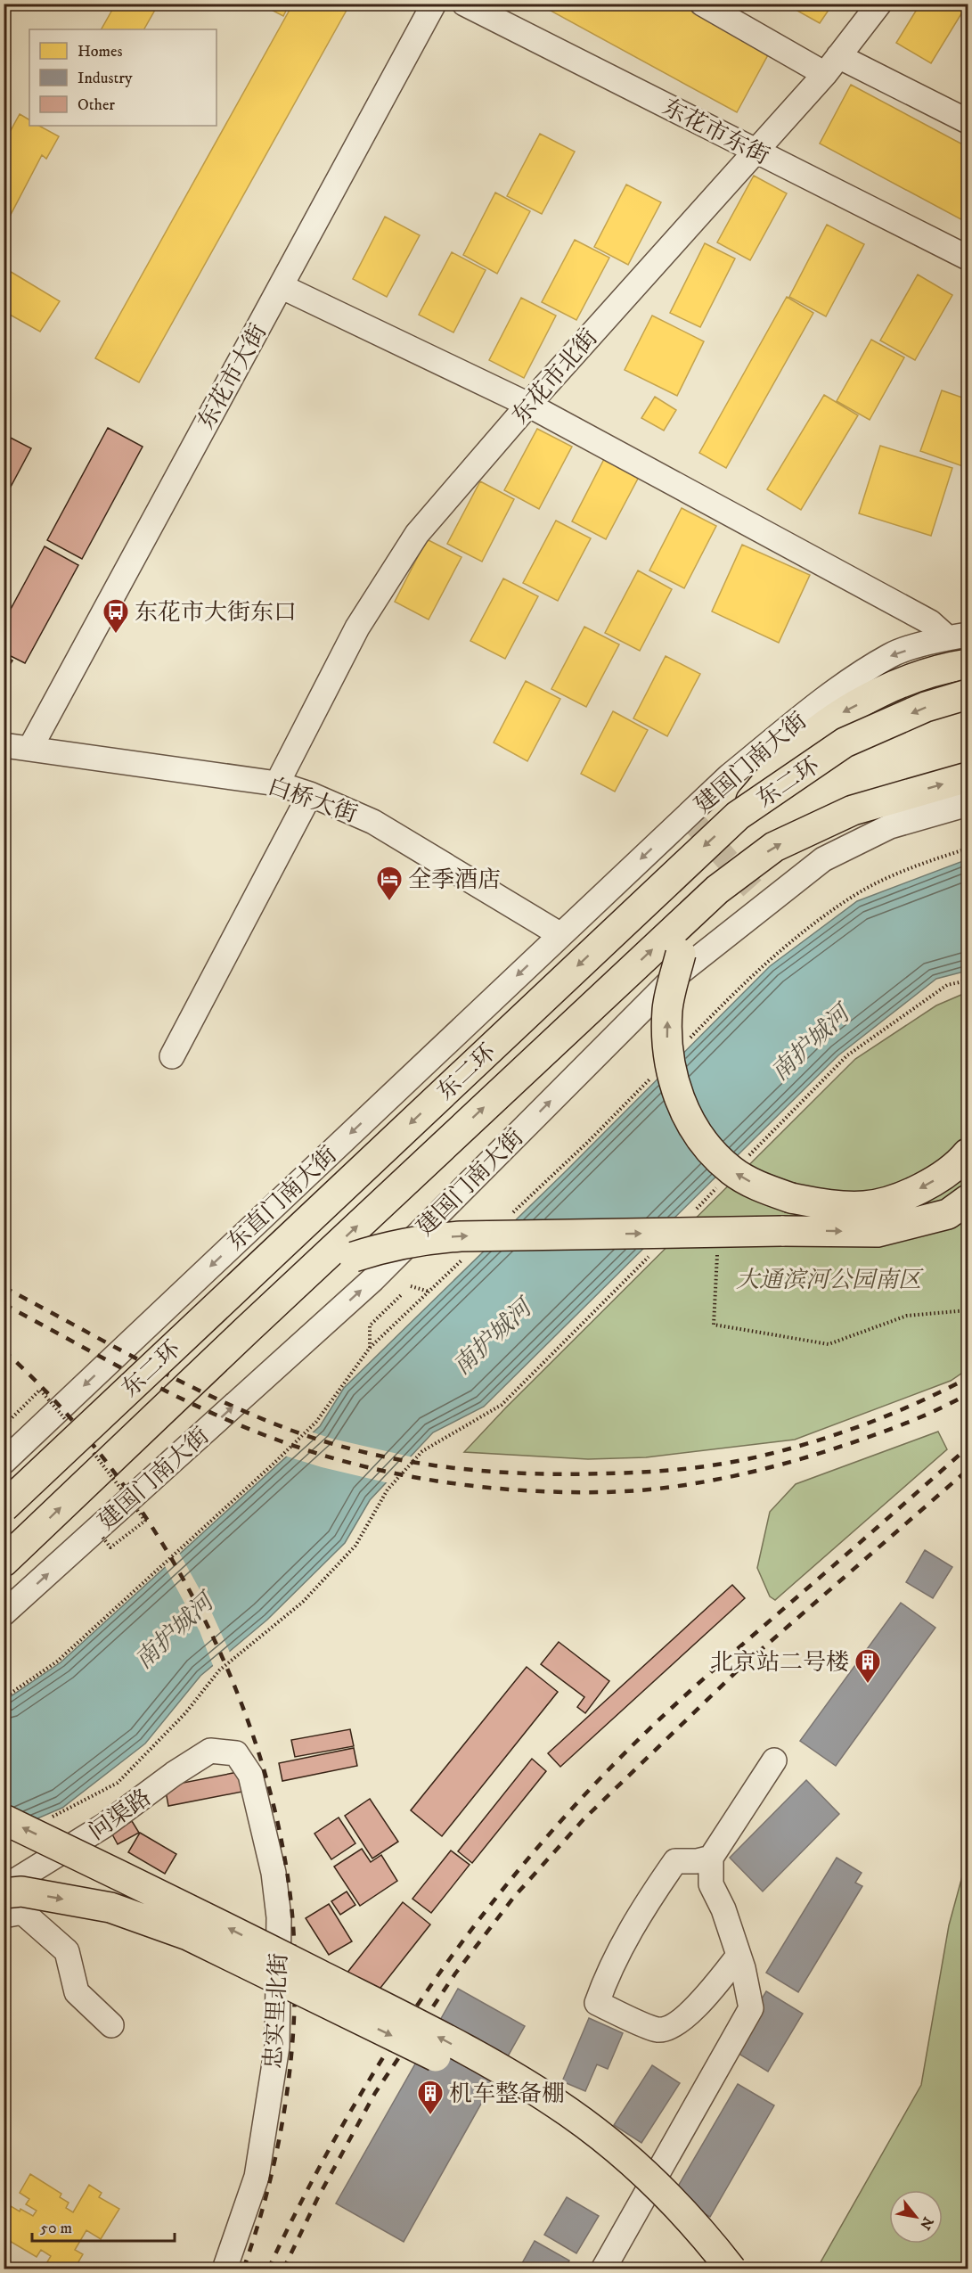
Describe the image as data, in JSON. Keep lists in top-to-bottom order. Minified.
{"streets":{"highway":["东二环"],"street":["东花市东街","东花市大街","东花市北街","建国门南大街","白桥大街","东直门南大街","问渠路","忠实里北街"]},"crossings":[["东花市东街","东花市北街"],["东花市大街","白桥大街"],["东花市北街","白桥大街"],["建国门南大街","白桥大街"],["建国门南大街","东直门南大街"],["白桥大街","东直门南大街"],["问渠路","忠实里北街"]],"one_way":["东直门南大街"],"water":["南护城河"],"parks":["大通滨河公园南区"],"places":{"bus stop":["东花市大街东口"],"hotel":["全季酒店"],"building":["北京站二号楼","机车整备棚"]},"legend":["Homes","Industry","Other"],"scale_bar":"50 m","north":"bottom right"}
